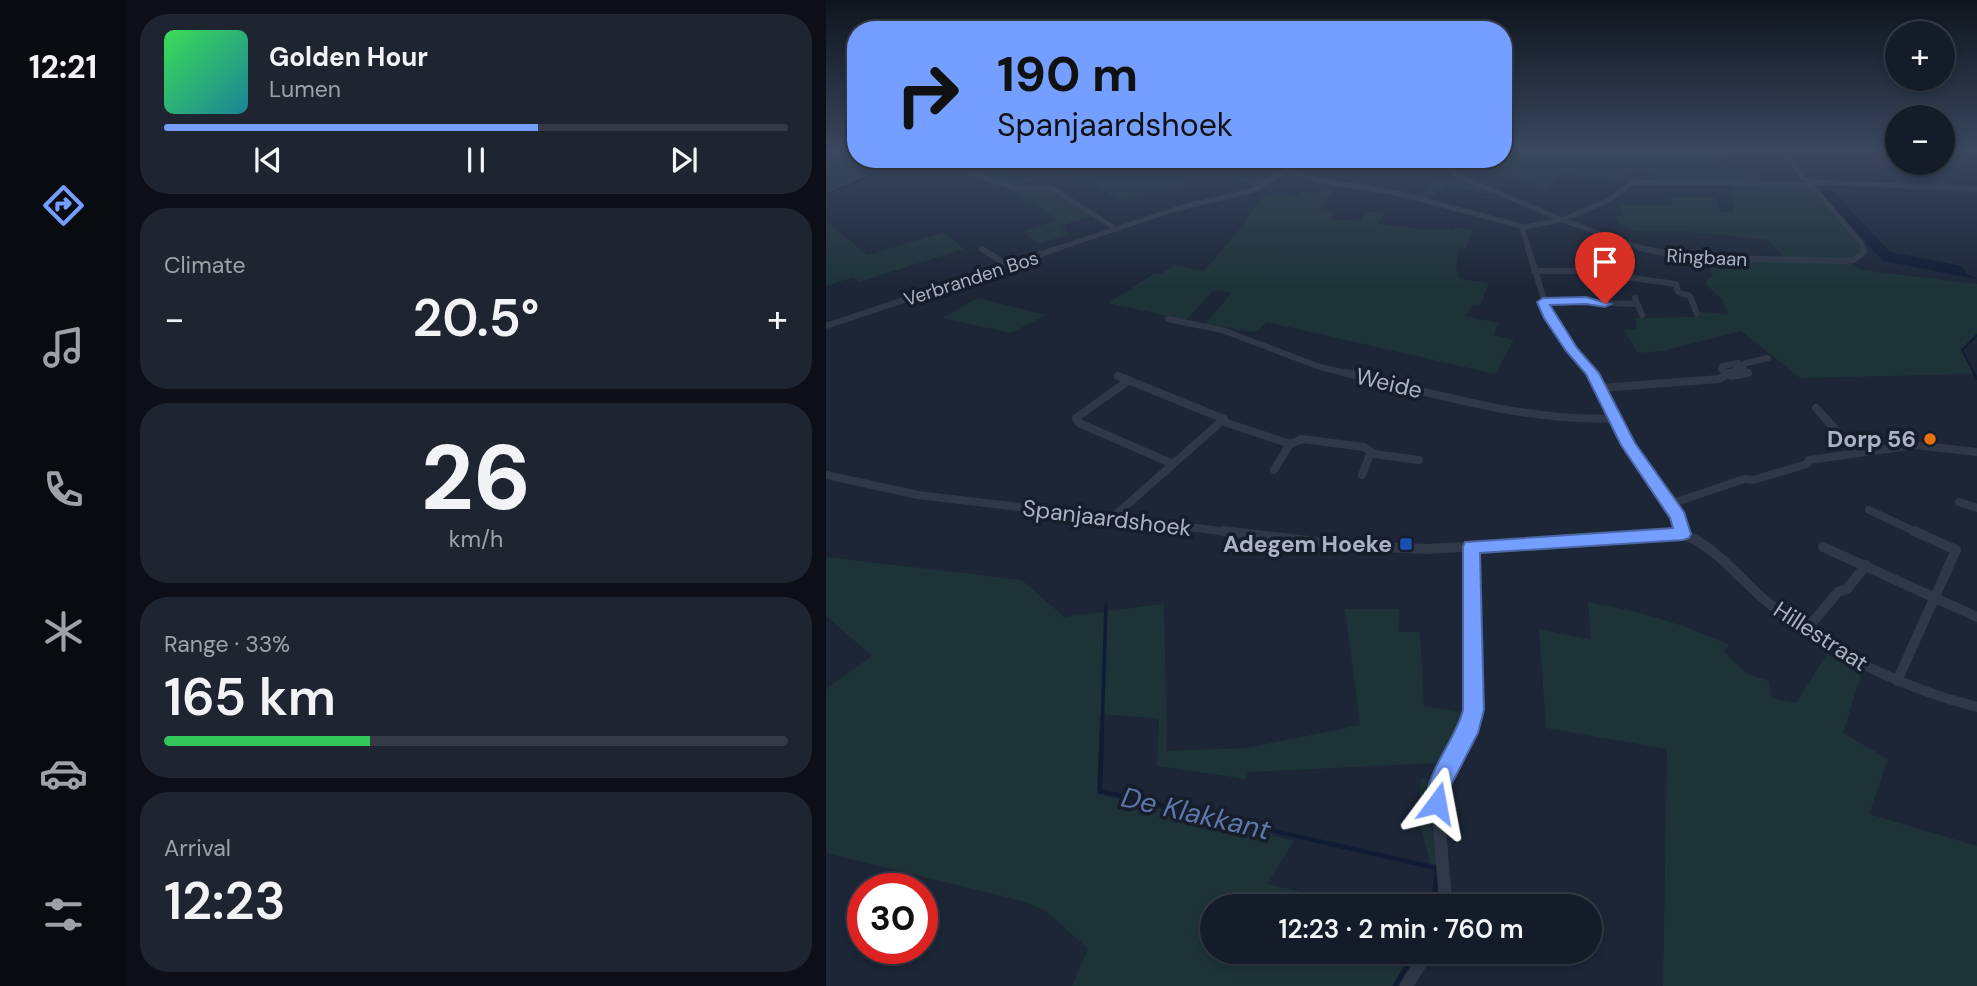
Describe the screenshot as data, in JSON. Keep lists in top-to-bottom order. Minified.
{"streets":{"street":["Ringbaan","Verbranden Bos","Weide","Spanjaardshoek","Hillestraat"]},"crossings":[["Spanjaardshoek","Hillestraat"]],"water":["De Klakkant"],"places":{"other":["Dorp 56"],"transit":["Adegem Hoeke"]},"page":{"tabs":"12:21","map_buttons":["+","−"],"turn":["190 m","Spanjaardshoek"],"song":["Golden Hour","Lumen"],"tile":["Climate",["26","km/h"],["Range · 33%","165 km"],["Arrival","12:23"]],"heat":["−","20.5°","+"],"limit":"30","trip":"12:23 · 2 min · 760 m"}}
